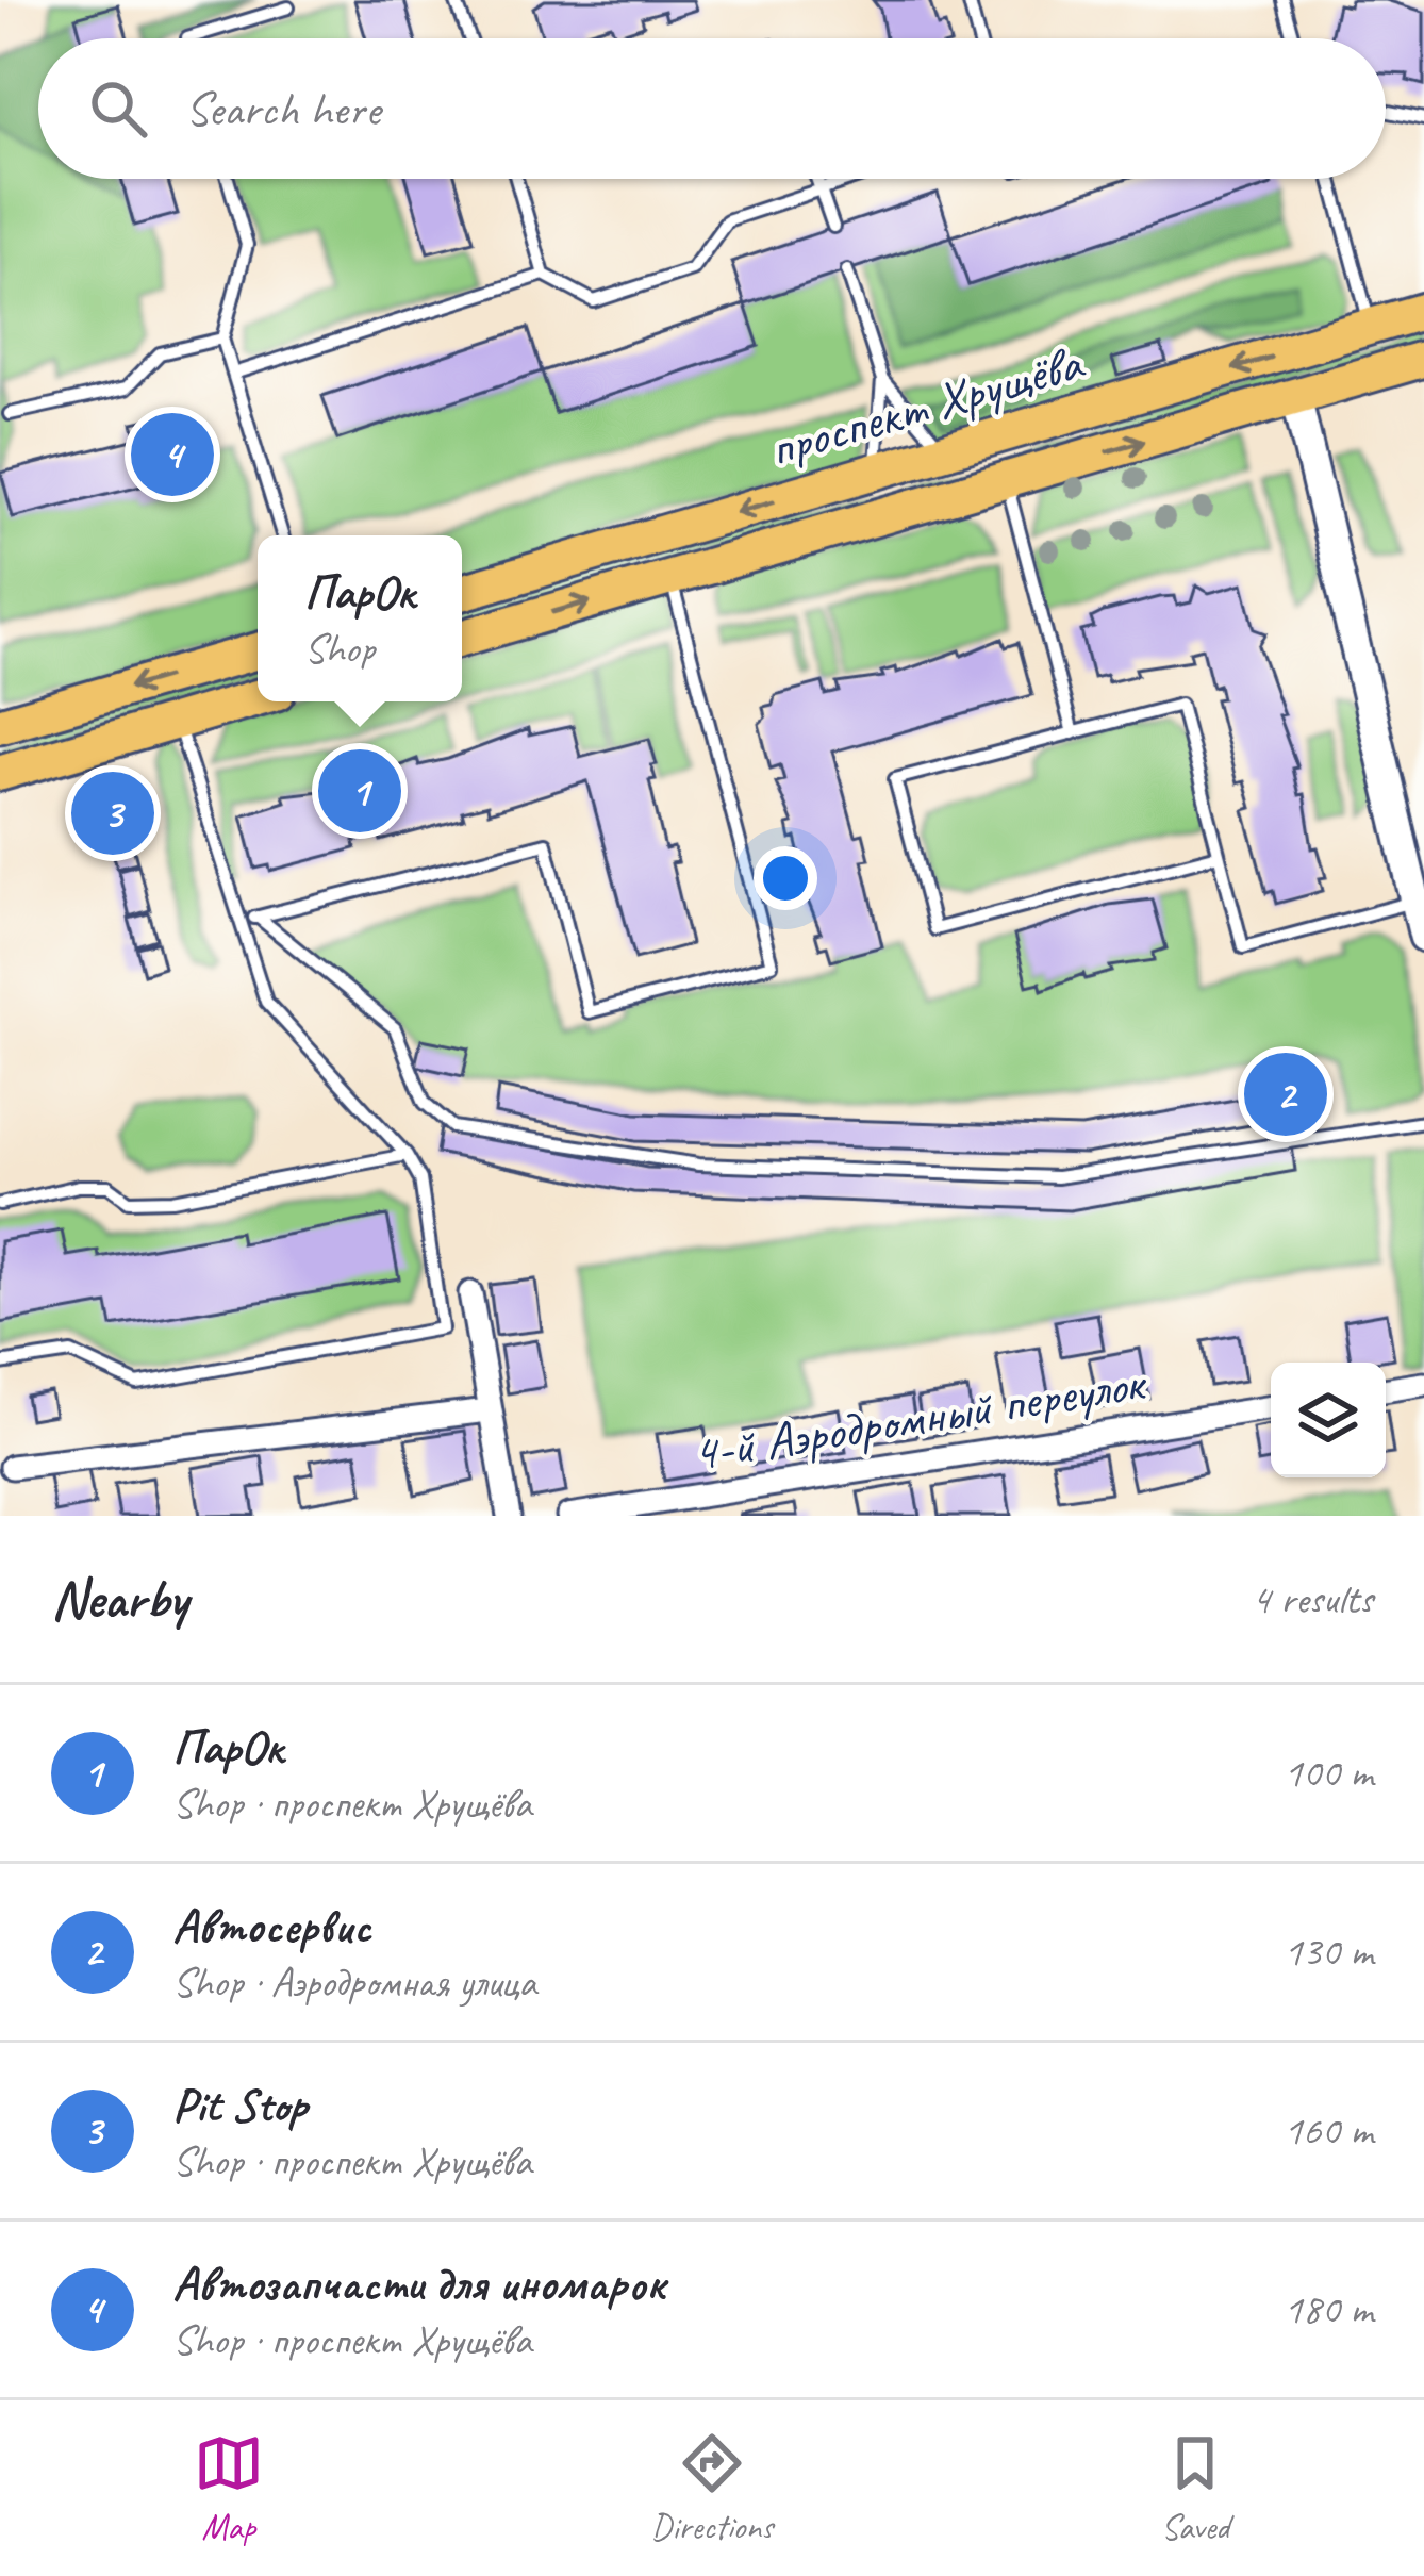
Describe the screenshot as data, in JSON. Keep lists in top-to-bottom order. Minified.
{"streets":{"main road":["проспект Хрущёва"],"street":["4-й Аэродромный переулок"]},"page":{"search":"Search here","pins":["4","1","3","2"],"popup":["ПарОк","Shop"],"heading":["Nearby","4 results"],"list":[{"mark":"1","name":"ПарОк","note":"Shop · проспект Хрущёва","value":"100 m"},{"mark":"2","name":"Автосервис","note":"Shop · Аэродромная улица","value":"130 m"},{"mark":"3","name":"Pit Stop","note":"Shop · проспект Хрущёва","value":"160 m"},{"mark":"4","name":"Автозапчасти для иномарок","note":"Shop · проспект Хрущёва","value":"180 m"}],"nav":["Map","Directions","Saved"]}}
